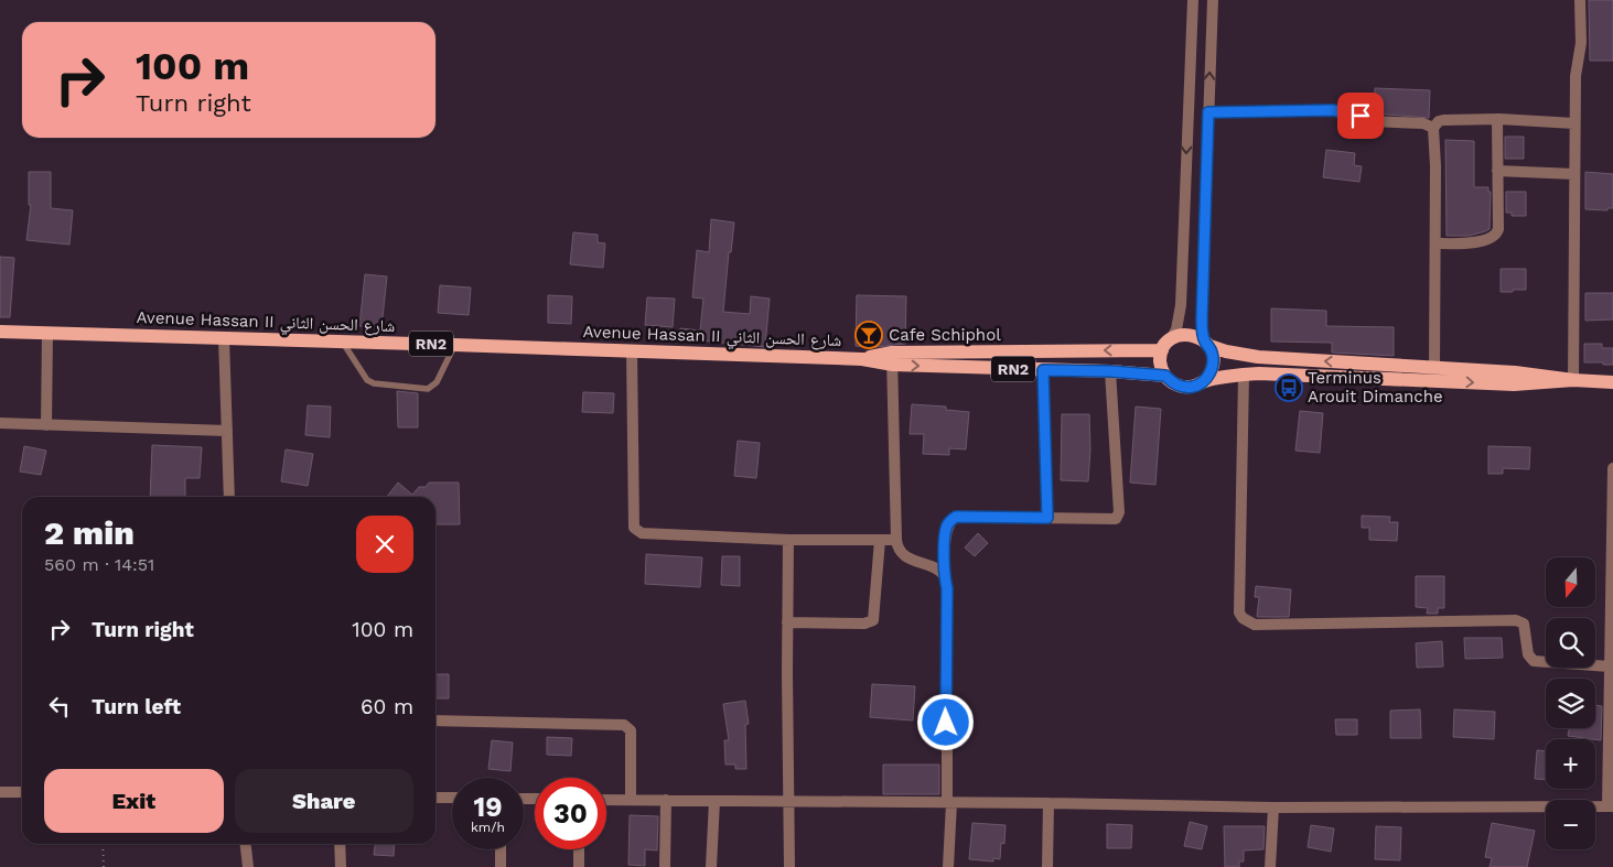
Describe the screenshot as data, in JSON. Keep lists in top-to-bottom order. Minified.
{"streets":{"main road":["Avenue Hassan II شارع الحسن الثاني","RN2"]},"crossings":[["Avenue Hassan II شارع الحسن الثاني","RN2"]],"places":{"bar":["Cafe Schiphol"],"bus stop":["Terminus Arouit Dimanche"]},"north":"bottom","page":{"turn":["100 m","Turn right"],"heading":["2 min","560 m · 14:51"],"map_buttons":["+","−"],"list":[{"name":"Turn right","value":"100 m"},{"name":"Turn left","value":"60 m"}],"buttons":["Exit","Share"],"speed":"19 km/h","limit":"30"}}
